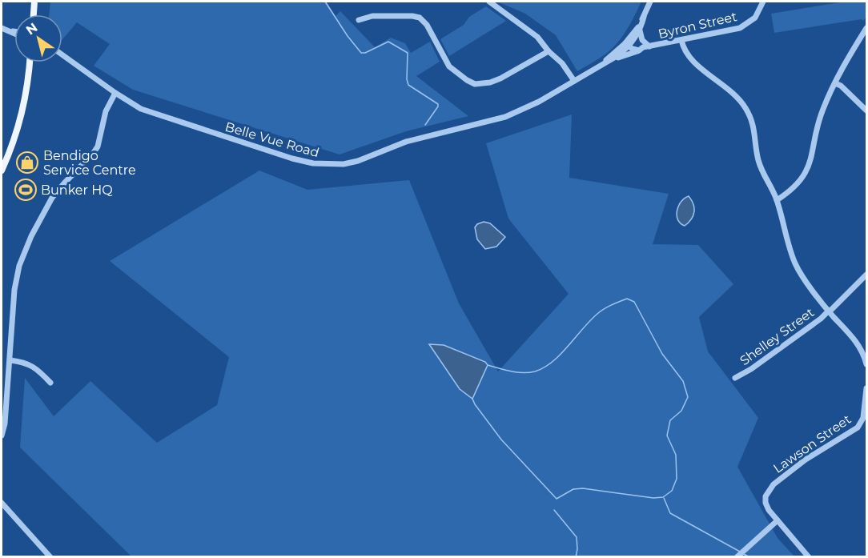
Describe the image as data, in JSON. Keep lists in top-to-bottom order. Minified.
{"streets":{"street":["Byron Street","Belle Vue Road","Shelley Street","Lawson Street"]},"crossings":[["Byron Street","Belle Vue Road"]],"places":{"shop":["Bendigo Service Centre"],"sports":["Bunker HQ"]},"north":"top left"}
